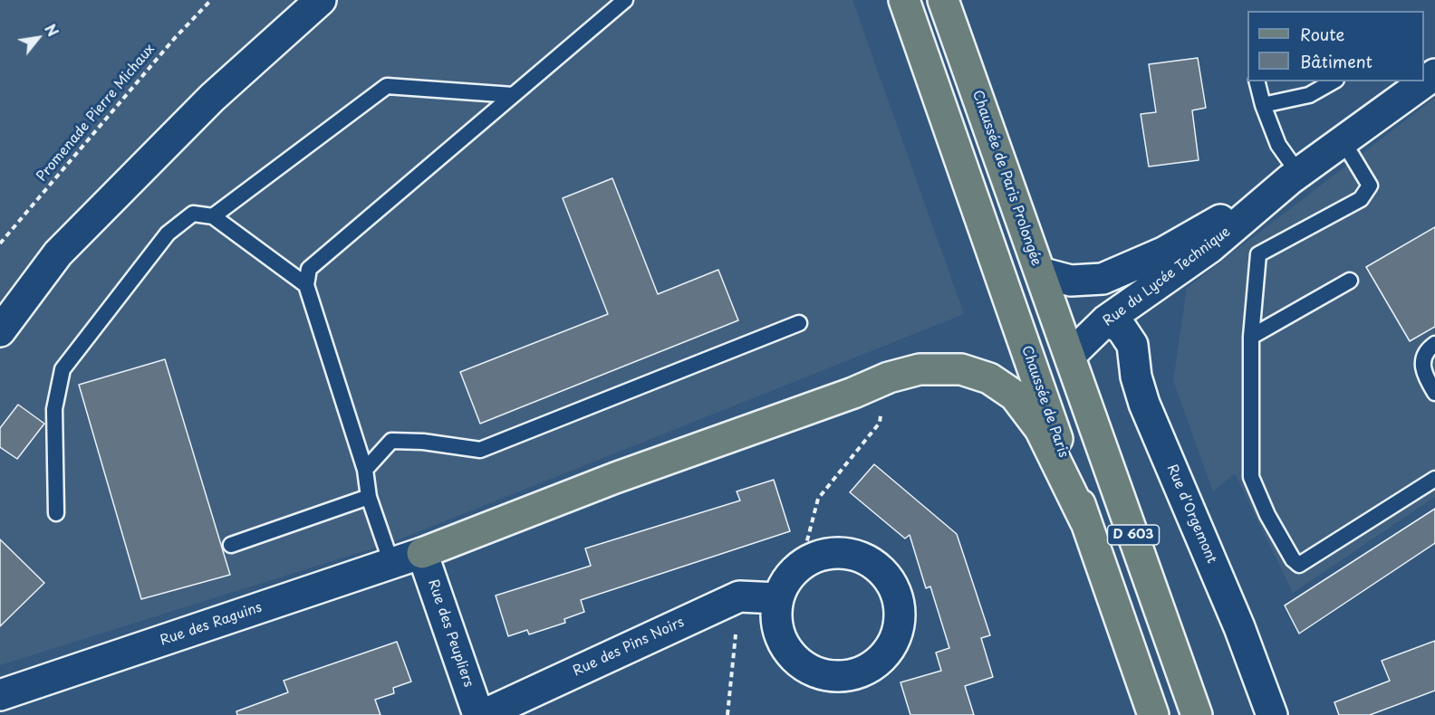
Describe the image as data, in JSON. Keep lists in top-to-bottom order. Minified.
{"streets":{"main road":["Chaussée de Paris Prolongée","Chaussée de Paris","D 603"],"street":["Rue du Lycée Technique","Rue d'Orgemont","Rue des Raguins","Rue des Peupliers","Rue des Pins Noirs"],"path":["Promenade Pierre Michaux"]},"crossings":[["Chaussée de Paris Prolongée","Rue du Lycée Technique"],["Chaussée de Paris Prolongée","D 603"],["Rue du Lycée Technique","Rue d'Orgemont"],["Rue du Lycée Technique","D 603"],["Chaussée de Paris","D 603"],["Rue des Raguins","Rue des Peupliers"]],"legend":["Route","Bâtiment"],"north":"top right"}
